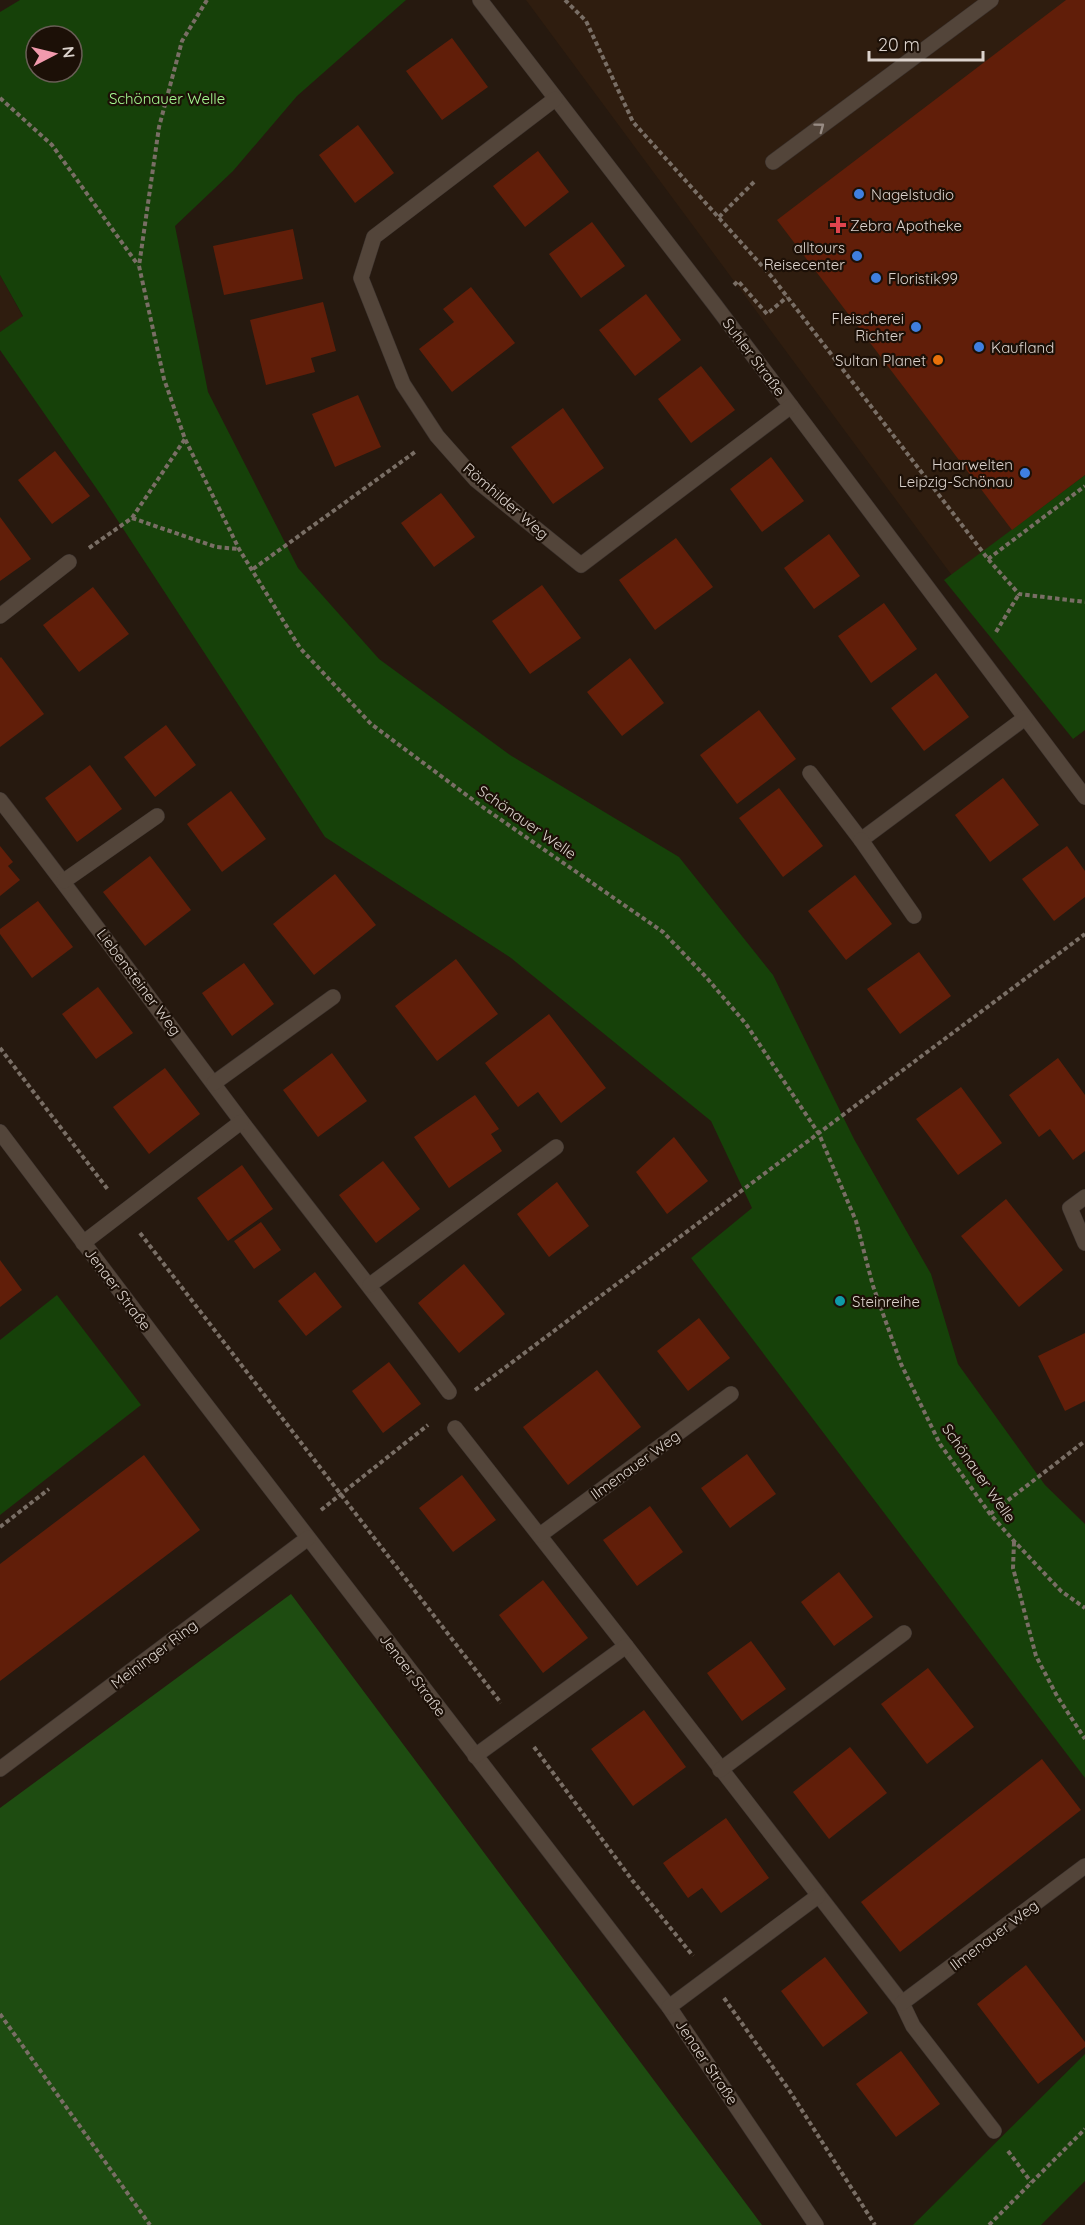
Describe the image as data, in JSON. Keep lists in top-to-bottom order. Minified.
{"streets":{"street":["Suhler Straße","Römhilder Weg","Liebensteiner Weg","Jenaer Straße","Ilmenauer Weg","Meininger Ring"],"path":["Schönauer Welle"]},"crossings":[["Suhler Straße","Römhilder Weg"],["Jenaer Straße","Meininger Ring"]],"parks":["Schönauer Welle"],"places":{"other":["Nagelstudio","alltours Reisecenter","Floristik99","Fleischerei Richter","Kaufland","Sultan Planet","Haarwelten Leipzig-Schönau","Steinreihe"],"health":["Zebra Apotheke"]},"scale_bar":"20 m","north":"right"}
